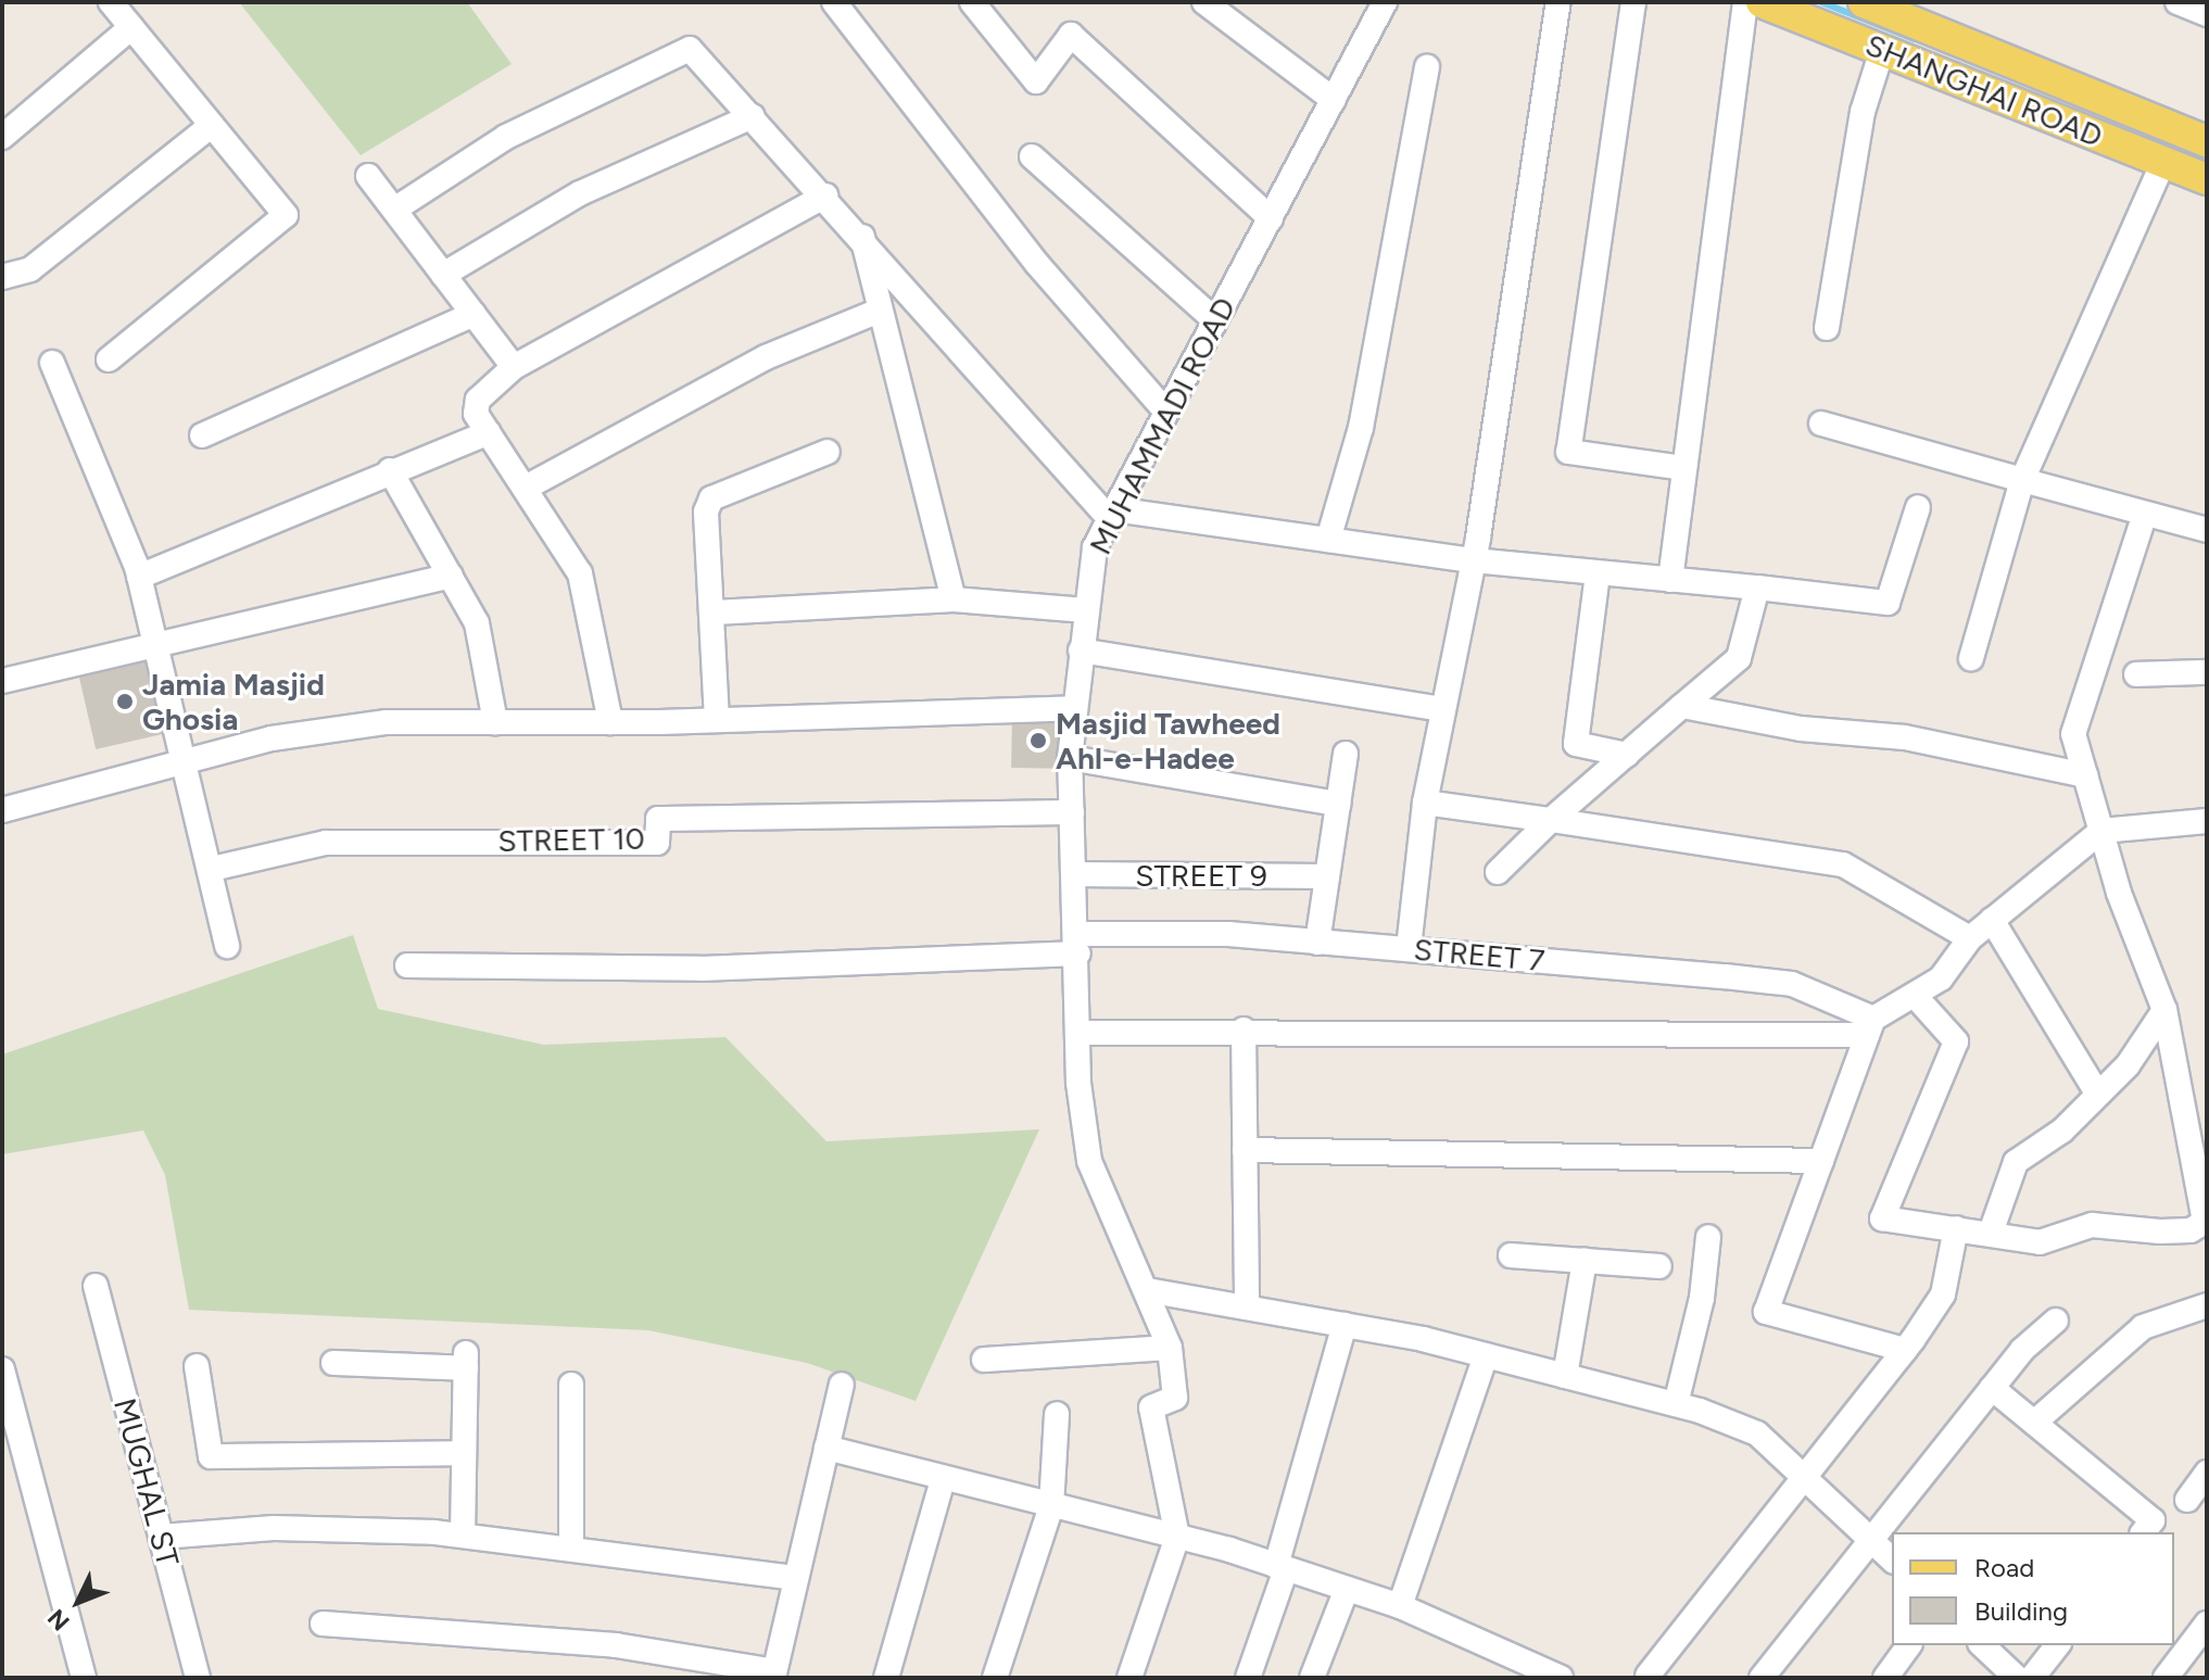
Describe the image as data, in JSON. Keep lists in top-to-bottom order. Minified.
{"streets":{"main road":["SHANGHAI ROAD"],"street":["MUHAMMADI ROAD","STREET 10","STREET 9","STREET 7","MUGHAL ST"]},"crossings":[["MUHAMMADI ROAD","STREET 10"],["MUHAMMADI ROAD","STREET 9"],["MUHAMMADI ROAD","STREET 7"]],"places":["Jamia Masjid Ghosia","Masjid Tawheed Ahl-e-Hadee"],"legend":["Road","Building"],"north":"bottom left"}
